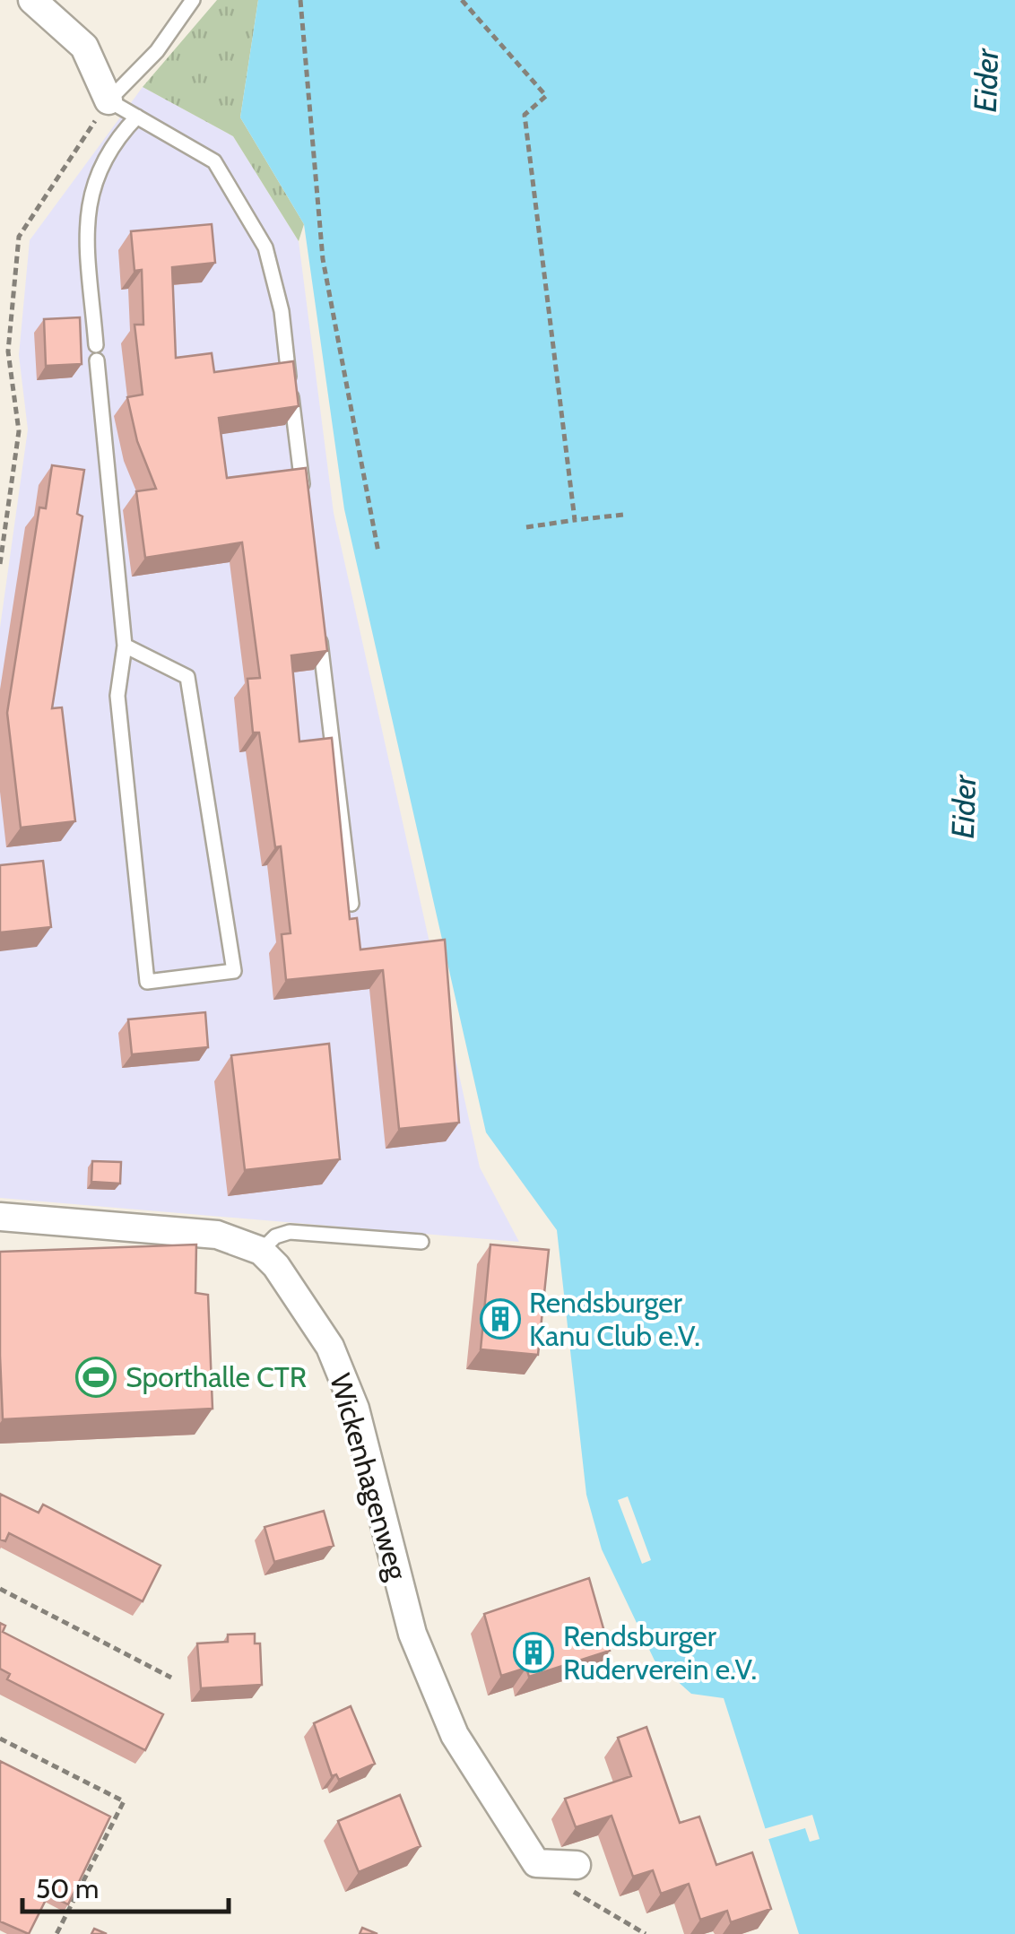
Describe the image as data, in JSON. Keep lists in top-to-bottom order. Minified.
{"streets":{"street":["Wickenhagenweg"]},"water":["Eider"],"places":{"building":["Rendsburger Kanu Club e.V.","Rendsburger Ruderverein e.V."],"sports":["Sporthalle CTR"]},"scale_bar":"50 m"}
